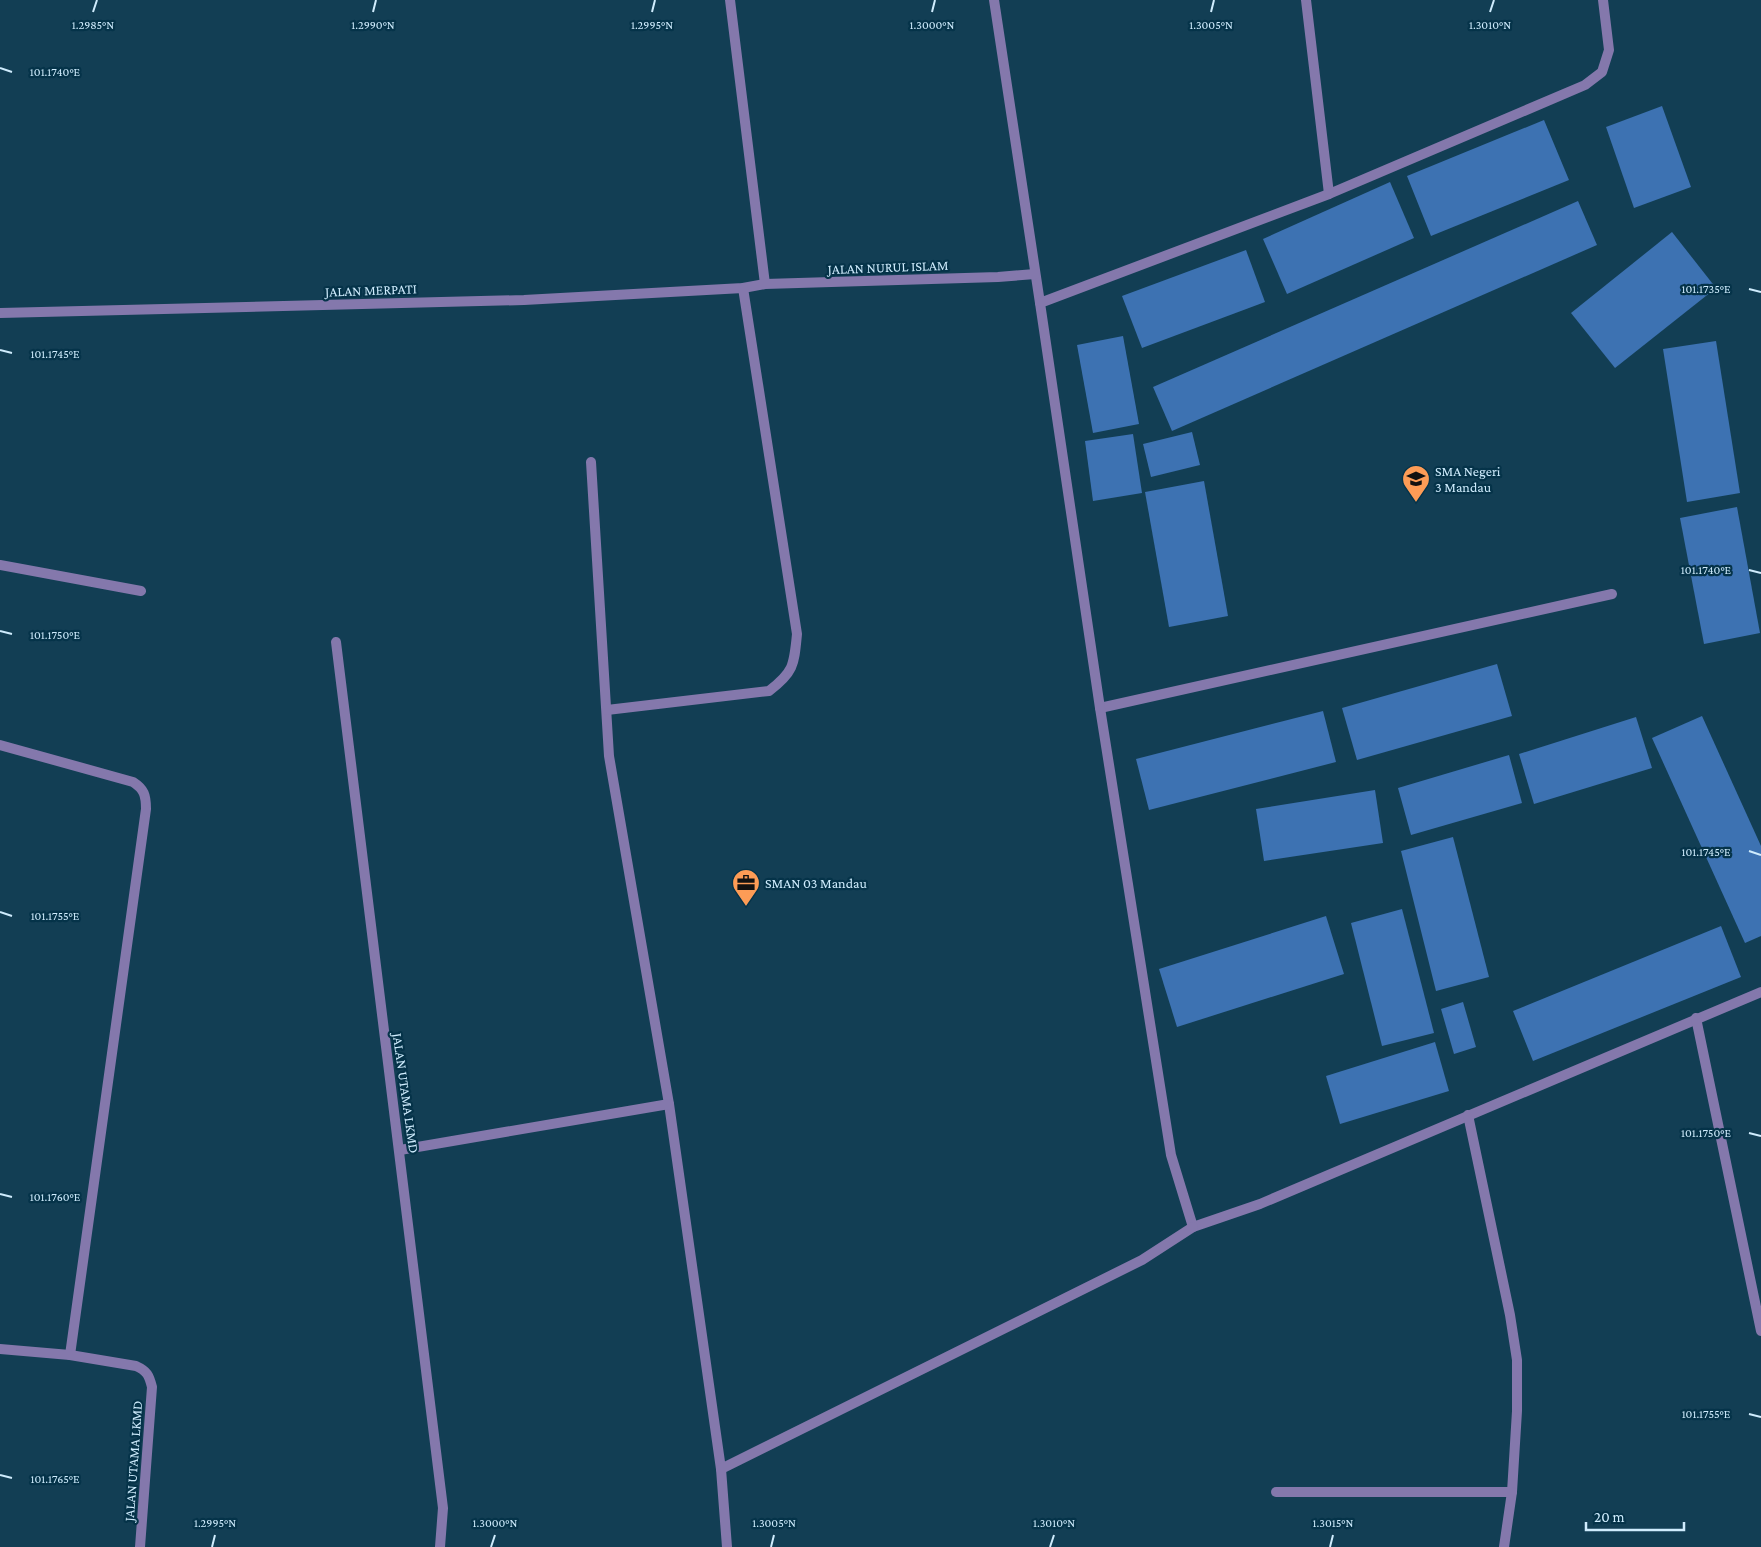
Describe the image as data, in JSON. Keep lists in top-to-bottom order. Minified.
{"streets":{"street":["JALAN NURUL ISLAM","JALAN MERPATI","JALAN UTAMA LKMD"]},"crossings":[["JALAN NURUL ISLAM","JALAN MERPATI"]],"places":{"school or university":["SMA Negeri 3 Mandau"],"office":["SMAN 03 Mandau"]},"scale_bar":"20 m","coordinates":["1.2985°N","1.2990°N","1.2995°N","1.3000°N","1.3005°N","1.3010°N","101.1740°E","101.1735°E","101.1745°E","101.1750°E","101.1755°E","101.1760°E","101.1765°E","1.3015°N"]}
